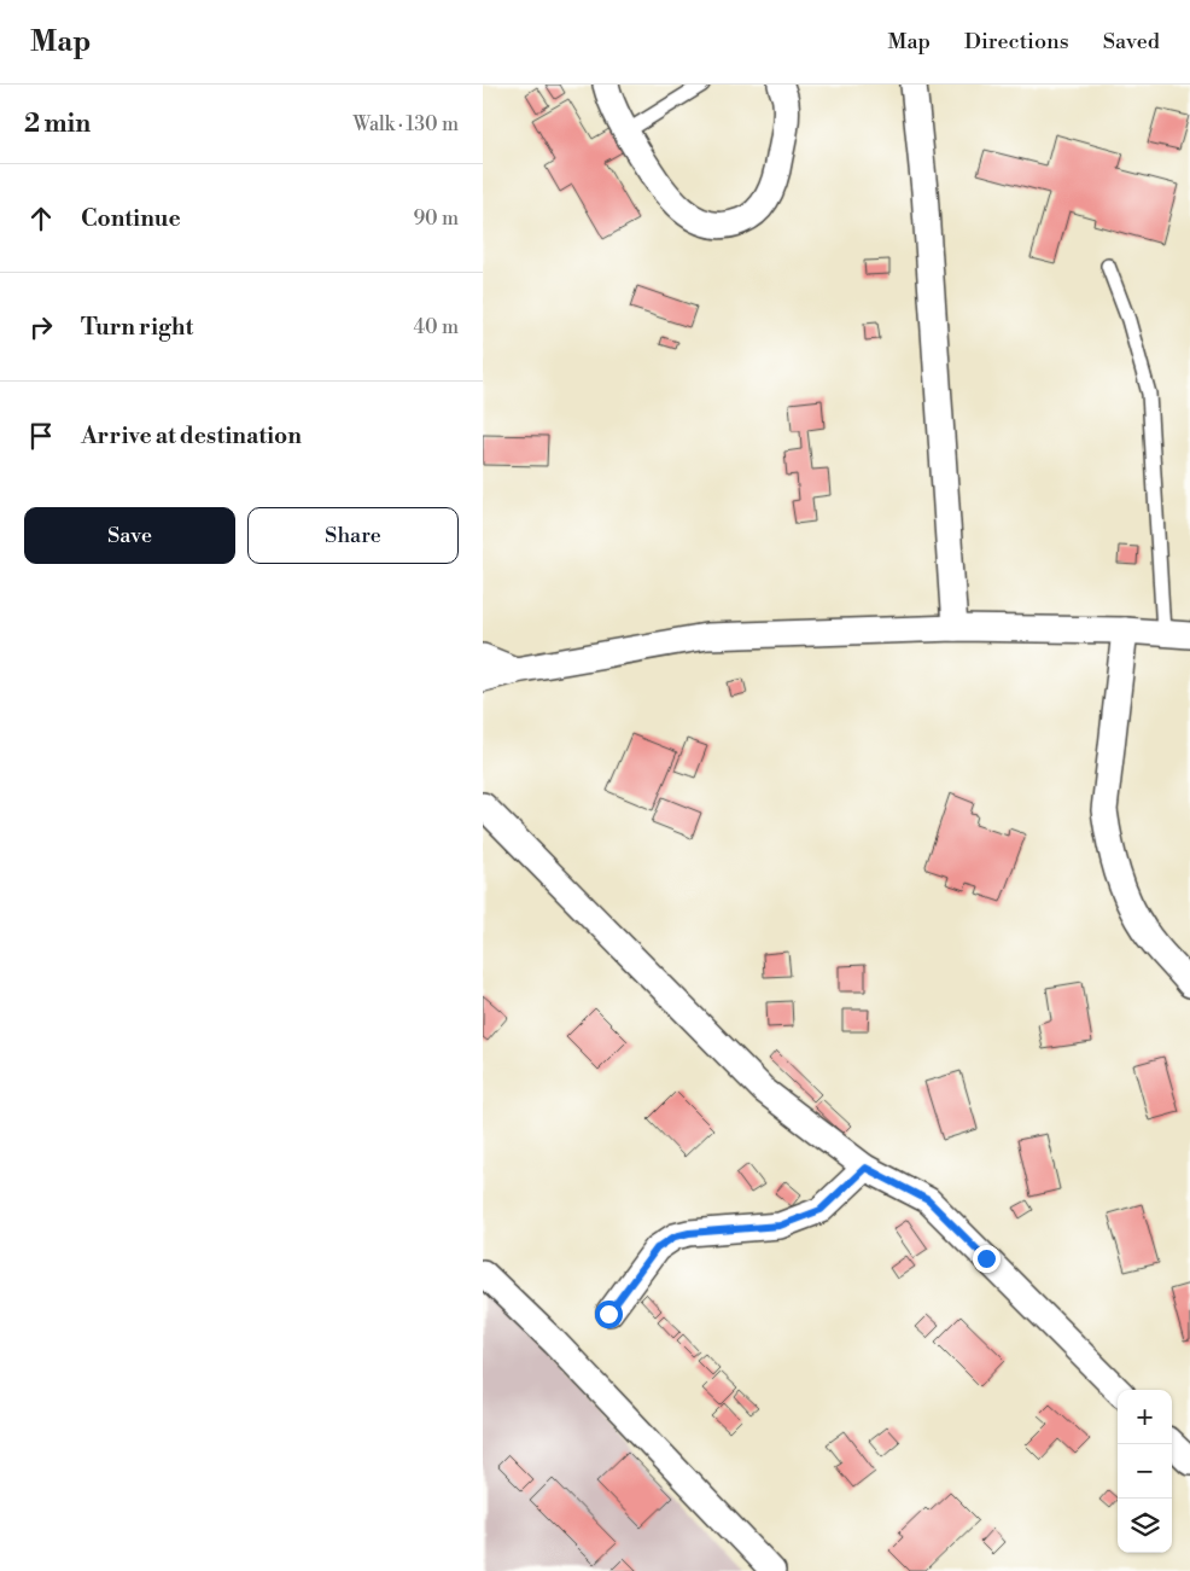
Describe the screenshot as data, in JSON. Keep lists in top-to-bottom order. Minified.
{"page":{"header":"Map","nav":["Map","Directions","Saved"],"heading":["2 min","Walk · 130 m"],"list":[["Continue","90 m"],["Turn right","40 m"],"Arrive at destination"],"buttons":["Save","Share"],"map_buttons":["+","−"]}}
